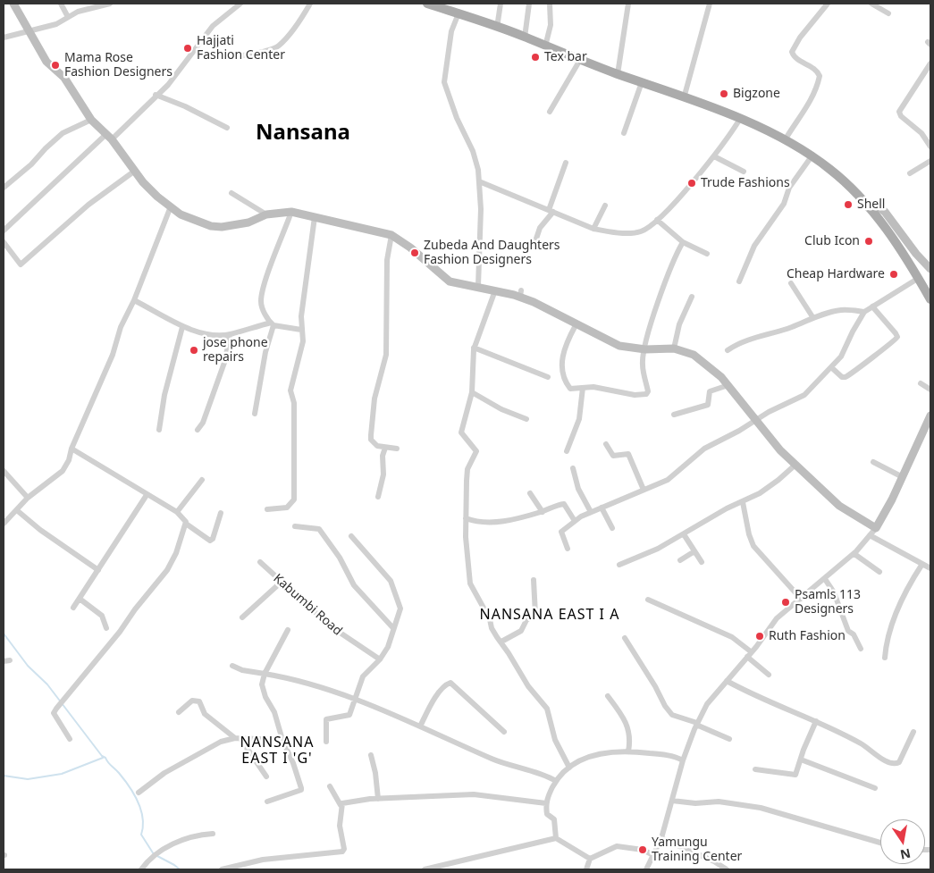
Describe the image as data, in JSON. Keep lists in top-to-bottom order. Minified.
{"streets":{"street":["Kabumbi Road"]},"districts":["Nansana","NANSANA EAST I A","NANSANA EAST I 'G'"],"places":["Hajjati Fashion Center","Tex bar","Mama Rose Fashion Designers","Bigzone","Trude Fashions","Shell","Club Icon","Zubeda And Daughters Fashion Designers","Cheap Hardware","jose phone repairs","Psamls 113 Designers","Ruth Fashion","Yamungu Training Center"],"north":"bottom"}
